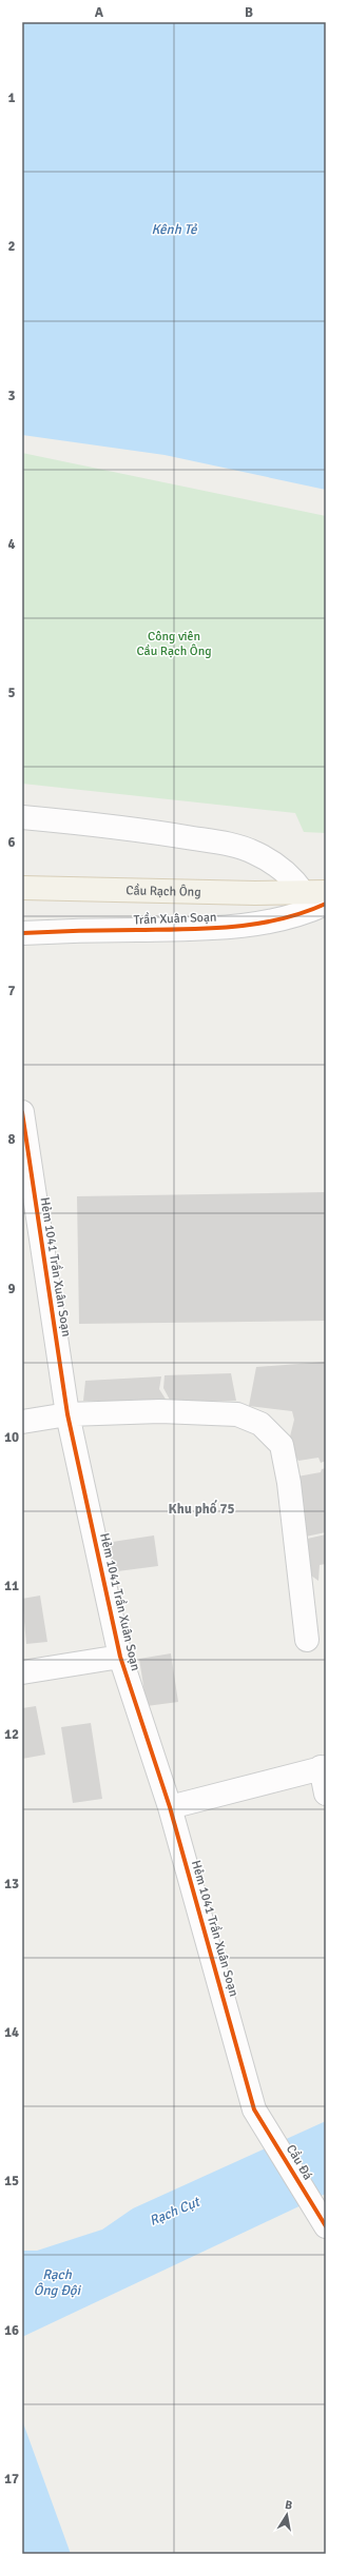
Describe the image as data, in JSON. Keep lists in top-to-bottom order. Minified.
{"streets":{"main road":["Cầu Rạch Ông"],"street":["Trần Xuân Soạn","Hẻm 1041 Trần Xuân Soạn","Cầu Đá"]},"crossings":[["Hẻm 1041 Trần Xuân Soạn","Cầu Đá"]],"districts":["Khu phố 75"],"water":["Kênh Tẻ","Rạch Cụt","Rạch Ông Đội"],"parks":["Công viên Cầu Rạch Ông"],"north":"top","grid":{"columns":["A","B"],"rows":["1","2","3","4","5","6","7","8","9","10","11","12","13","14","15","16","17"]}}
